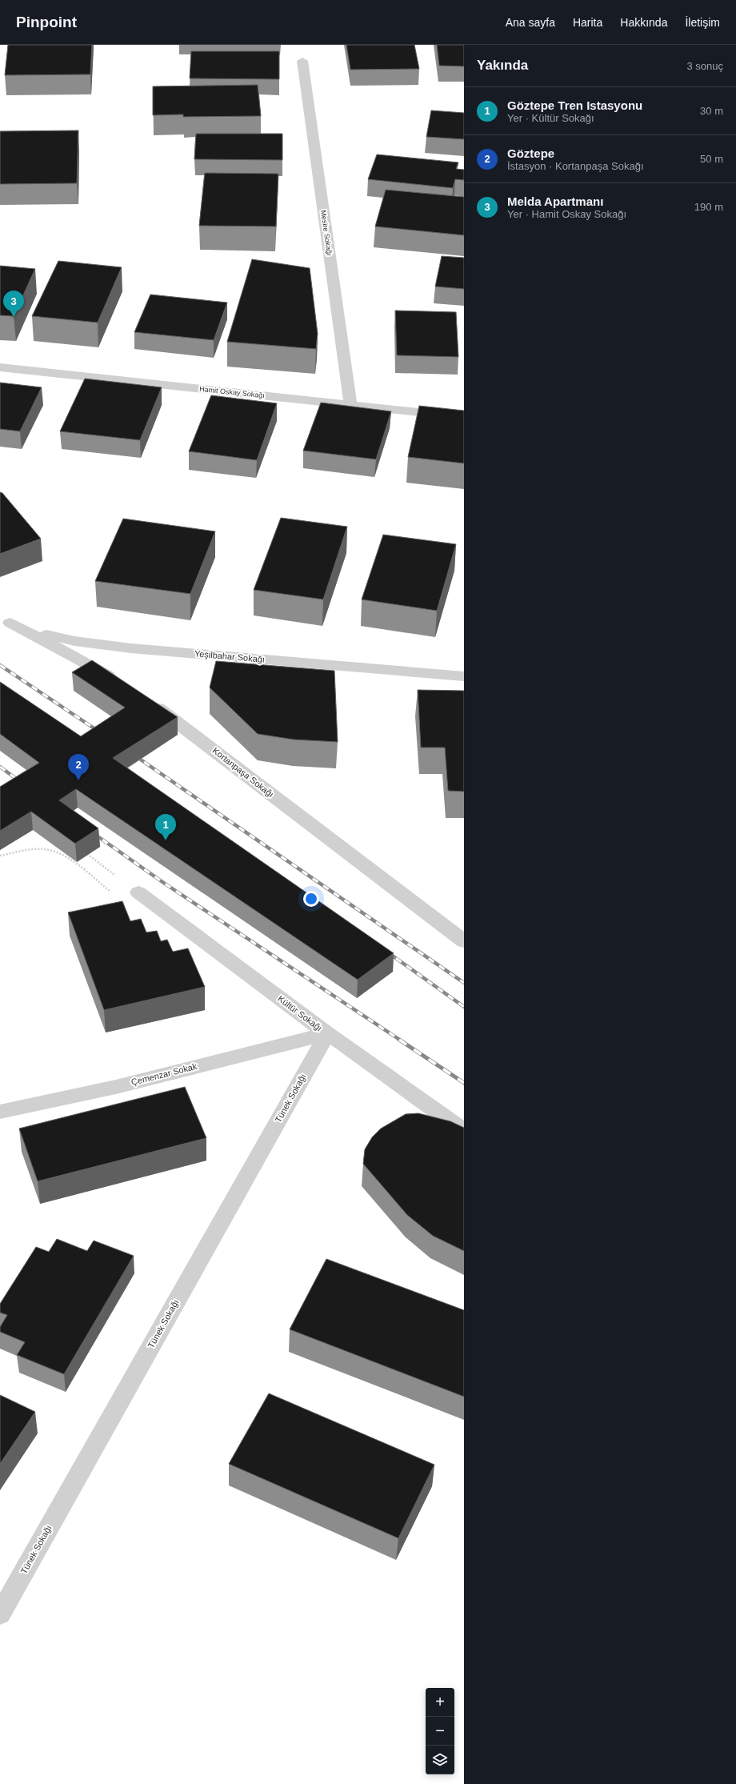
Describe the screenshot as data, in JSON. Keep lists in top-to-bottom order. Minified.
{"streets":{"street":["Mesire Sokağı","Hamit Oskay Sokağı","Yeşilbahar Sokağı","Kortanpaşa Sokağı","Kültür Sokağı","Çemenzar Sokak","Tünek Sokağı"]},"crossings":[["Mesire Sokağı","Hamit Oskay Sokağı"],["Kültür Sokağı","Çemenzar Sokak"],["Kültür Sokağı","Tünek Sokağı"],["Çemenzar Sokak","Tünek Sokağı"]],"page":{"header":"Pinpoint","nav":["Ana sayfa","Harita","Hakkında","İletişim"],"heading":["Yakında","3 sonuç"],"list":[{"mark":"1","name":"Göztepe Tren Istasyonu","note":"Yer · Kültür Sokağı","value":"30 m"},{"mark":"2","name":"Göztepe","note":"İstasyon · Kortanpaşa Sokağı","value":"50 m"},{"mark":"3","name":"Melda Apartmanı","note":"Yer · Hamit Oskay Sokağı","value":"190 m"}],"pins":["3","2","1"],"map_buttons":["+","−"]}}
